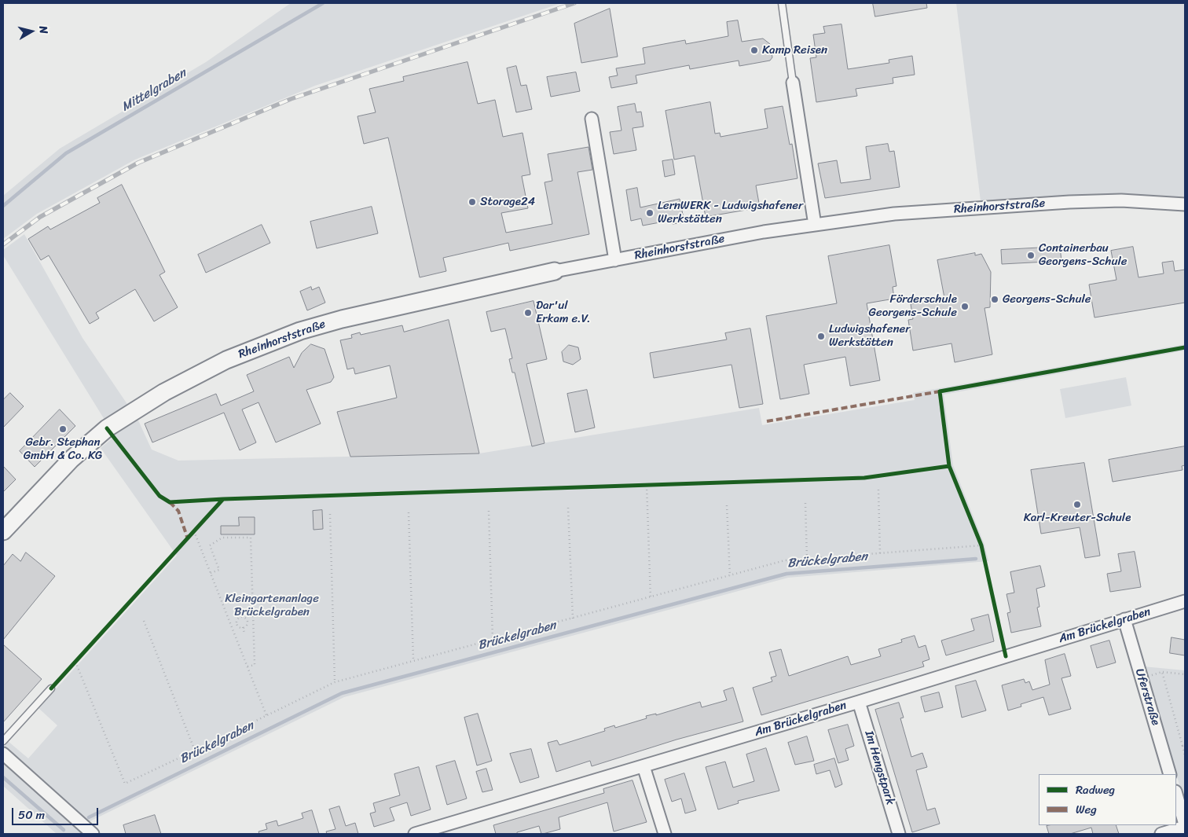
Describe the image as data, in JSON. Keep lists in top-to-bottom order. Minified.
{"streets":{"street":["Rheinhorststraße","Am Brückelgraben","Uferstraße","Im Hengstpark"]},"crossings":[["Am Brückelgraben","Uferstraße"],["Am Brückelgraben","Im Hengstpark"]],"water":["Mittelgraben","Brückelgraben"],"parks":["Kleingartenanlage Brückelgraben"],"places":["Kamp Reisen","Storage24","LernWERK - Ludwigshafener Werkstätten","Containerbau Georgens-Schule","Georgens-Schule","Förderschule Georgens-Schule","Dar'ul Erkam e.V.","Ludwigshafener Werkstätten","Gebr. Stephan GmbH & Co. KG","Karl-Kreuter-Schule"],"legend":["Radweg","Weg"],"scale_bar":"50 m","north":"right"}
